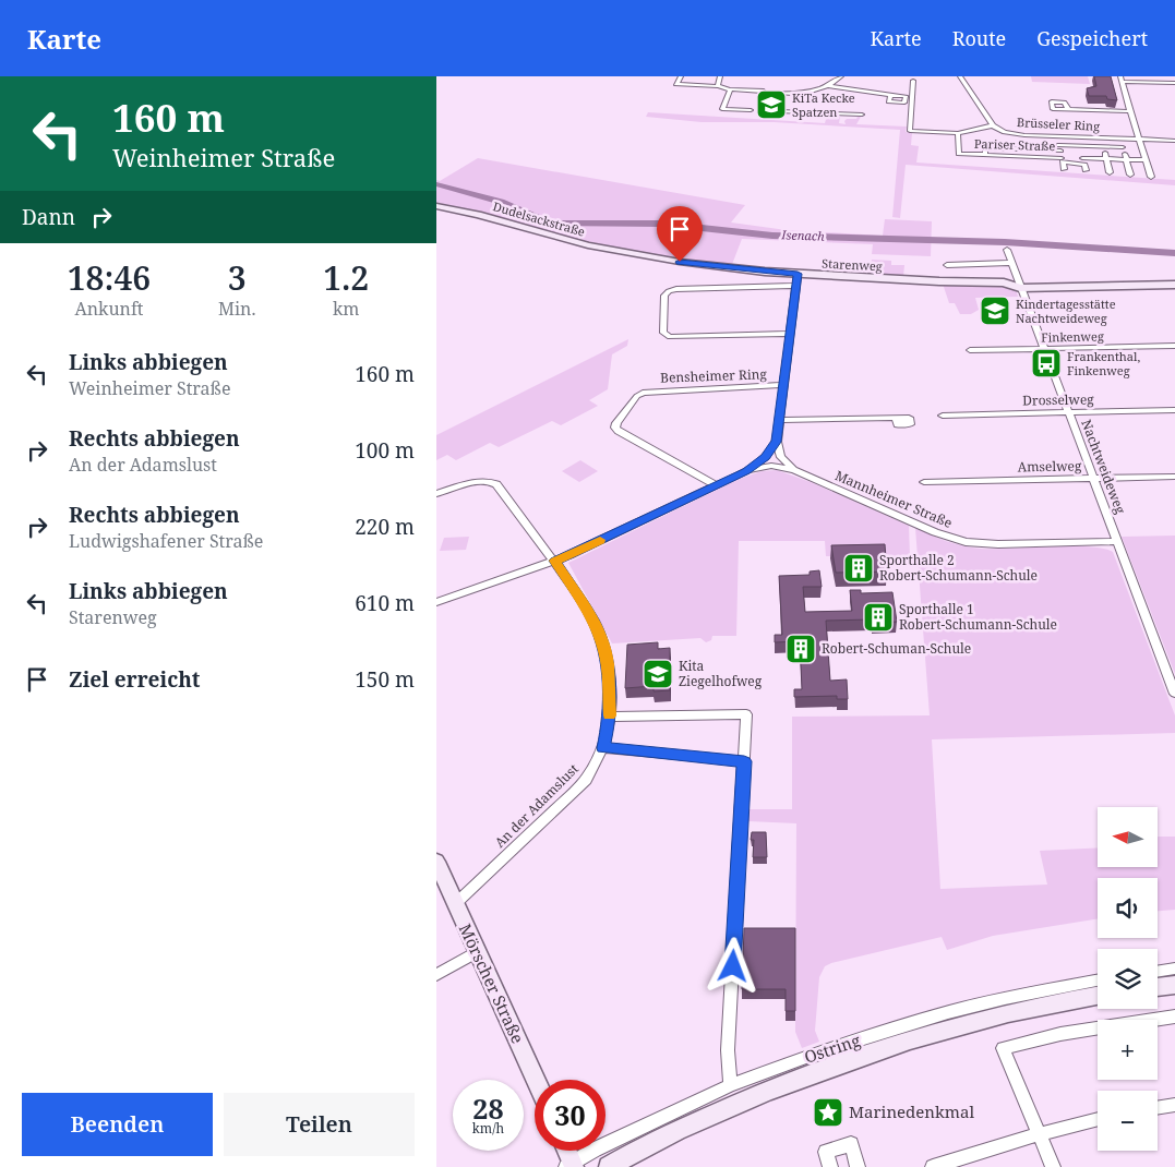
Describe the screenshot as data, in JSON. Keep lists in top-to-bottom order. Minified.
{"streets":{"street":["Brüsseler Ring","Pariser Straße","Dudelsackstraße","Starenweg","Finkenweg","Bensheimer Ring","Drosselweg","Amselweg","Nachtweideweg","Mannheimer Straße","An der Adamslust","Mörscher Straße","Ostring"]},"crossings":[["Brüsseler Ring","Pariser Straße"],["Dudelsackstraße","Starenweg"],["Starenweg","Nachtweideweg"],["Finkenweg","Nachtweideweg"],["Drosselweg","Nachtweideweg"],["Amselweg","Nachtweideweg"],["Nachtweideweg","Mannheimer Straße"],["An der Adamslust","Mörscher Straße"]],"water":["Isenach"],"places":{"school or university":["KiTa Kecke Spatzen","Kindertagesstätte Nachtweideweg","Kita Ziegelhofweg"],"bus stop":["Frankenthal, Finkenweg"],"building":["Sporthalle 2 Robert-Schumann-Schule","Sporthalle 1 Robert-Schumann-Schule","Robert-Schuman-Schule"],"place":["Marinedenkmal"]},"north":"left","page":{"header":"Karte","nav":["Karte","Route","Gespeichert"],"turn":["160 m","Weinheimer Straße"],"then":"Dann","eta":["18:46","Ankunft","3","Min.","1.2","km"],"list":[{"name":"Links abbiegen","note":"Weinheimer Straße","value":"160 m"},{"name":"Rechts abbiegen","note":"An der Adamslust","value":"100 m"},{"name":"Rechts abbiegen","note":"Ludwigshafener Straße","value":"220 m"},{"name":"Links abbiegen","note":"Starenweg","value":"610 m"},{"name":"Ziel erreicht","value":"150 m"}],"map_buttons":["+","−"],"speed":"28 km/h","limit":"30","buttons":["Beenden","Teilen"]}}
